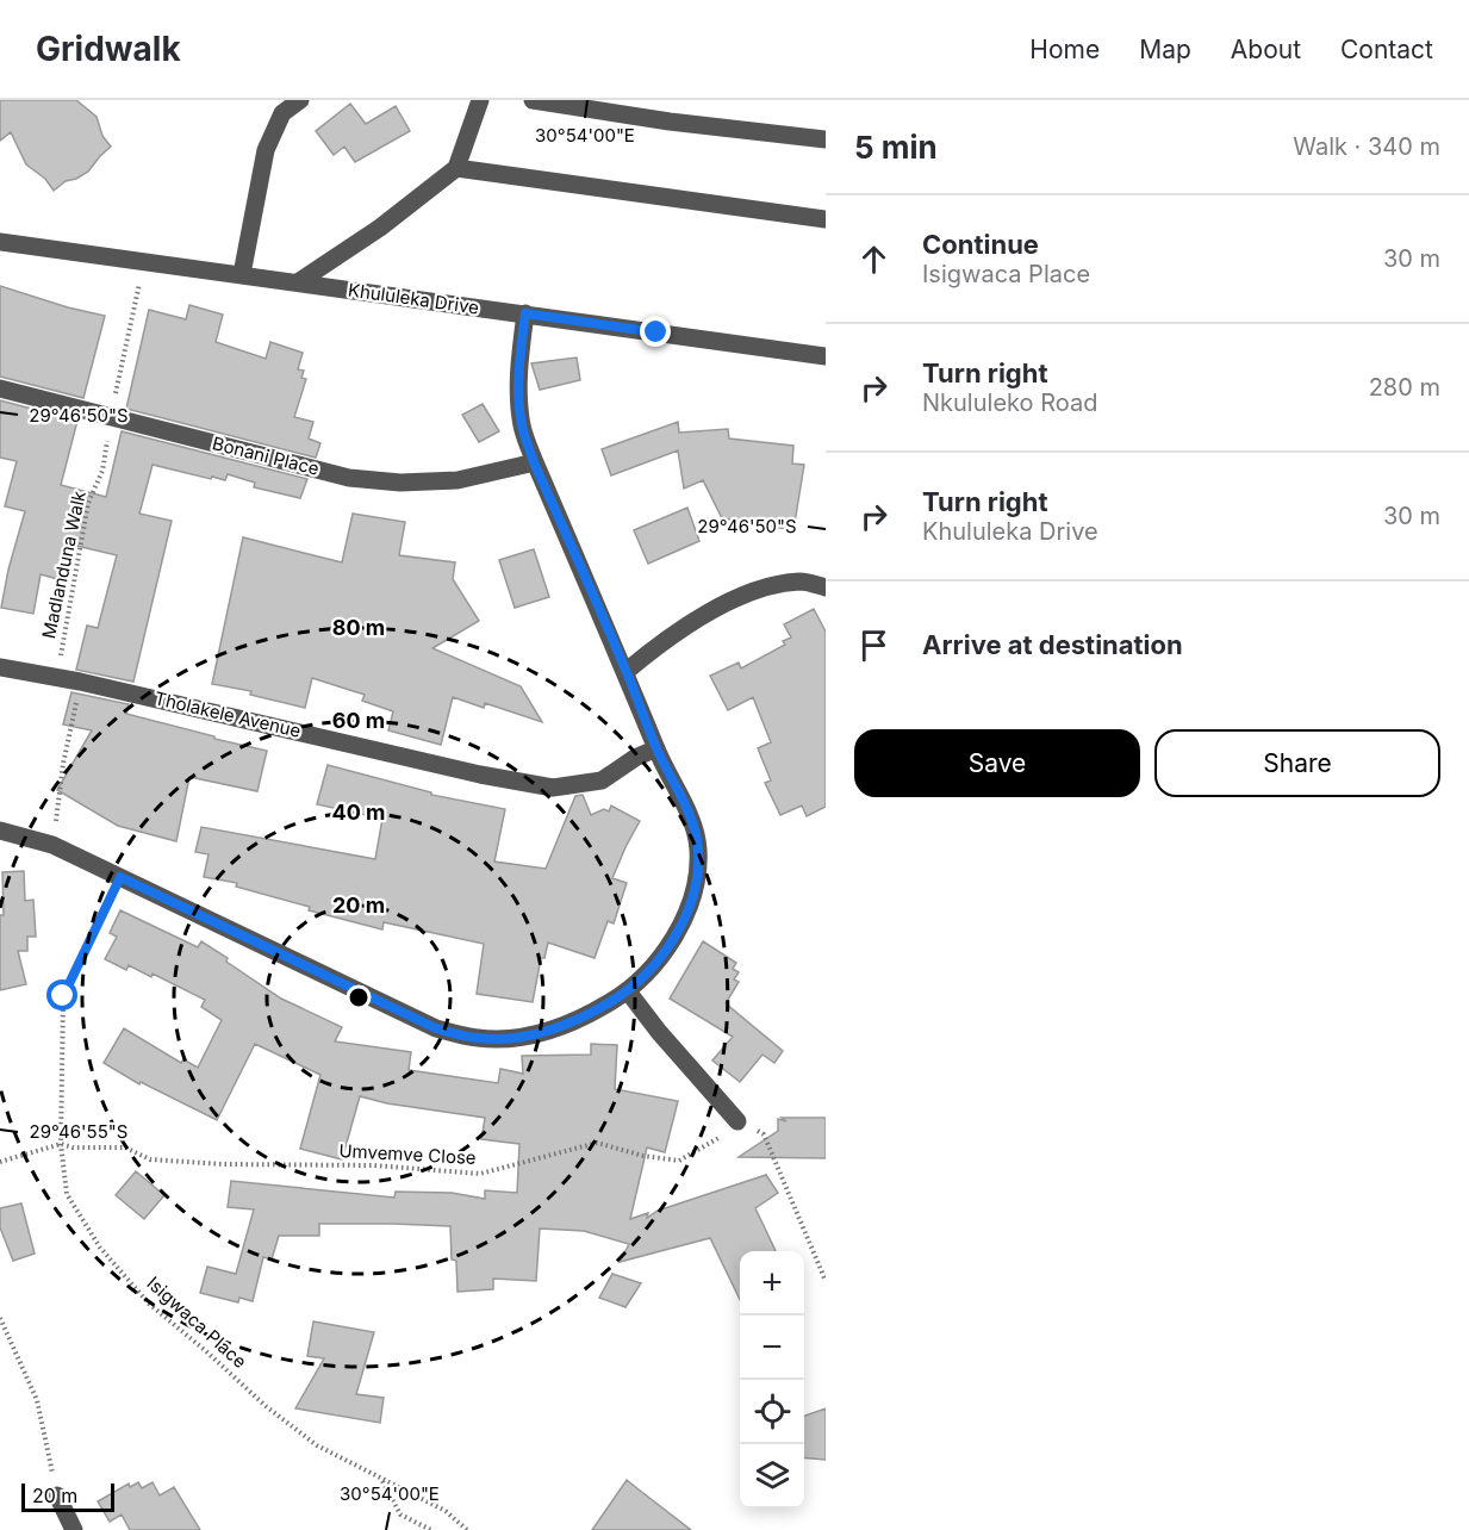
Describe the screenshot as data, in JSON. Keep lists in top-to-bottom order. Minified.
{"streets":{"street":["Khululeka Drive","Bonani Place","Tholakele Avenue"],"path":["Madlanduna Walk","Umvemve Close","Isigwaca Place"]},"crossings":[["Khululeka Drive","Madlanduna Walk"],["Bonani Place","Madlanduna Walk"],["Madlanduna Walk","Tholakele Avenue"],["Umvemve Close","Isigwaca Place"]],"scale_bar":"20 m","page":{"header":"Gridwalk","nav":["Home","Map","About","Contact"],"heading":["5 min","Walk · 340 m"],"list":[["Continue","Isigwaca Place","30 m"],["Turn right","Nkululeko Road","280 m"],["Turn right","Khululeka Drive","30 m"],"Arrive at destination"],"buttons":["Save","Share"],"map_buttons":["+","−"],"scale":"20 m"},"coordinates":["30°54'00\"E","29°46'50\"S","29°46'55\"S"],"rings":["80 m","60 m","40 m","20 m"]}
